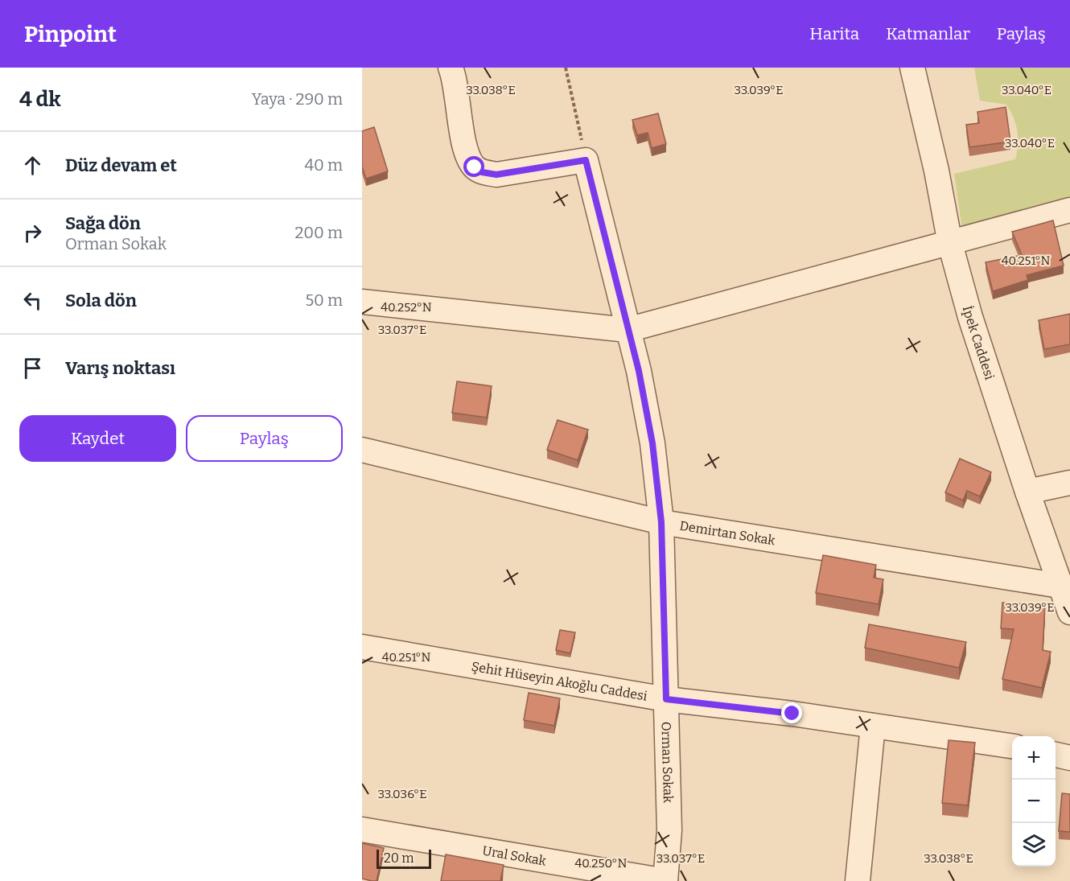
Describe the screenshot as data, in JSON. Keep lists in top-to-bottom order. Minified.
{"streets":{"street":["İpek Caddesi","Demirtan Sokak","Şehit Hüseyin Akoğlu Caddesi","Orman Sokak","Ural Sokak"]},"crossings":[["İpek Caddesi","Demirtan Sokak"],["Demirtan Sokak","Orman Sokak"],["Şehit Hüseyin Akoğlu Caddesi","Orman Sokak"],["Orman Sokak","Ural Sokak"]],"scale_bar":"20 m","page":{"header":"Pinpoint","nav":["Harita","Katmanlar","Paylaş"],"heading":["4 dk","Yaya · 290 m"],"list":[["Düz devam et","40 m"],["Sağa dön","Orman Sokak","200 m"],["Sola dön","50 m"],"Varış noktası"],"buttons":["Kaydet","Paylaş"],"map_buttons":["+","−"],"scale":"20 m"},"coordinates":["33.038°E","33.040°E","33.039°E","40.251°N","40.252°N","33.037°E","33.036°E","40.250°N"]}
